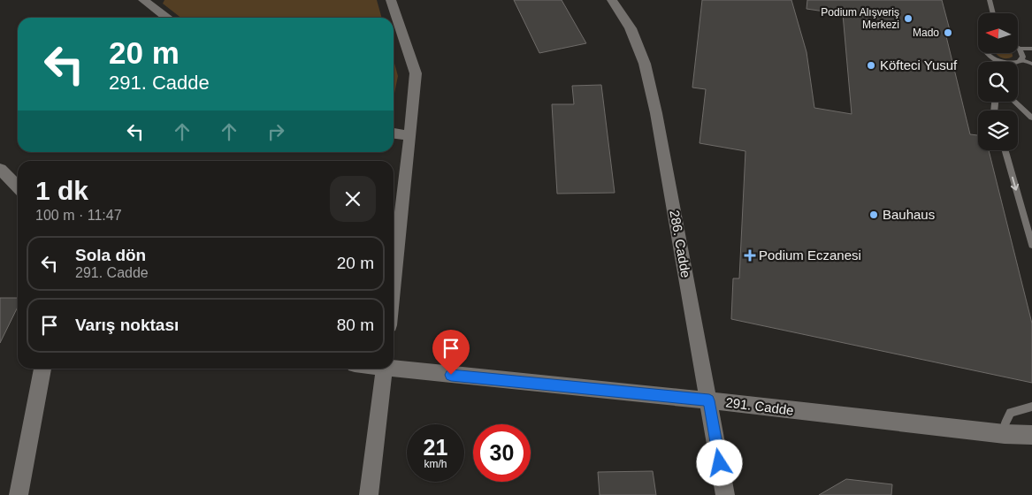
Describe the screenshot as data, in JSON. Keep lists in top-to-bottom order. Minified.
{"streets":{"street":["286. Cadde","291. Cadde"]},"crossings":[["286. Cadde","291. Cadde"]],"places":{"other":["Podium Alışveriş Merkezi","Mado","Köfteci Yusuf","Bauhaus"],"health":["Podium Eczanesi"]},"north":"left","page":{"turn":["20 m","291. Cadde"],"heading":["1 dk","100 m · 11:47"],"list":[{"name":"Sola dön","note":"291. Cadde","value":"20 m"},{"name":"Varış noktası","value":"80 m"}],"speed":"21 km/h","limit":"30"}}
